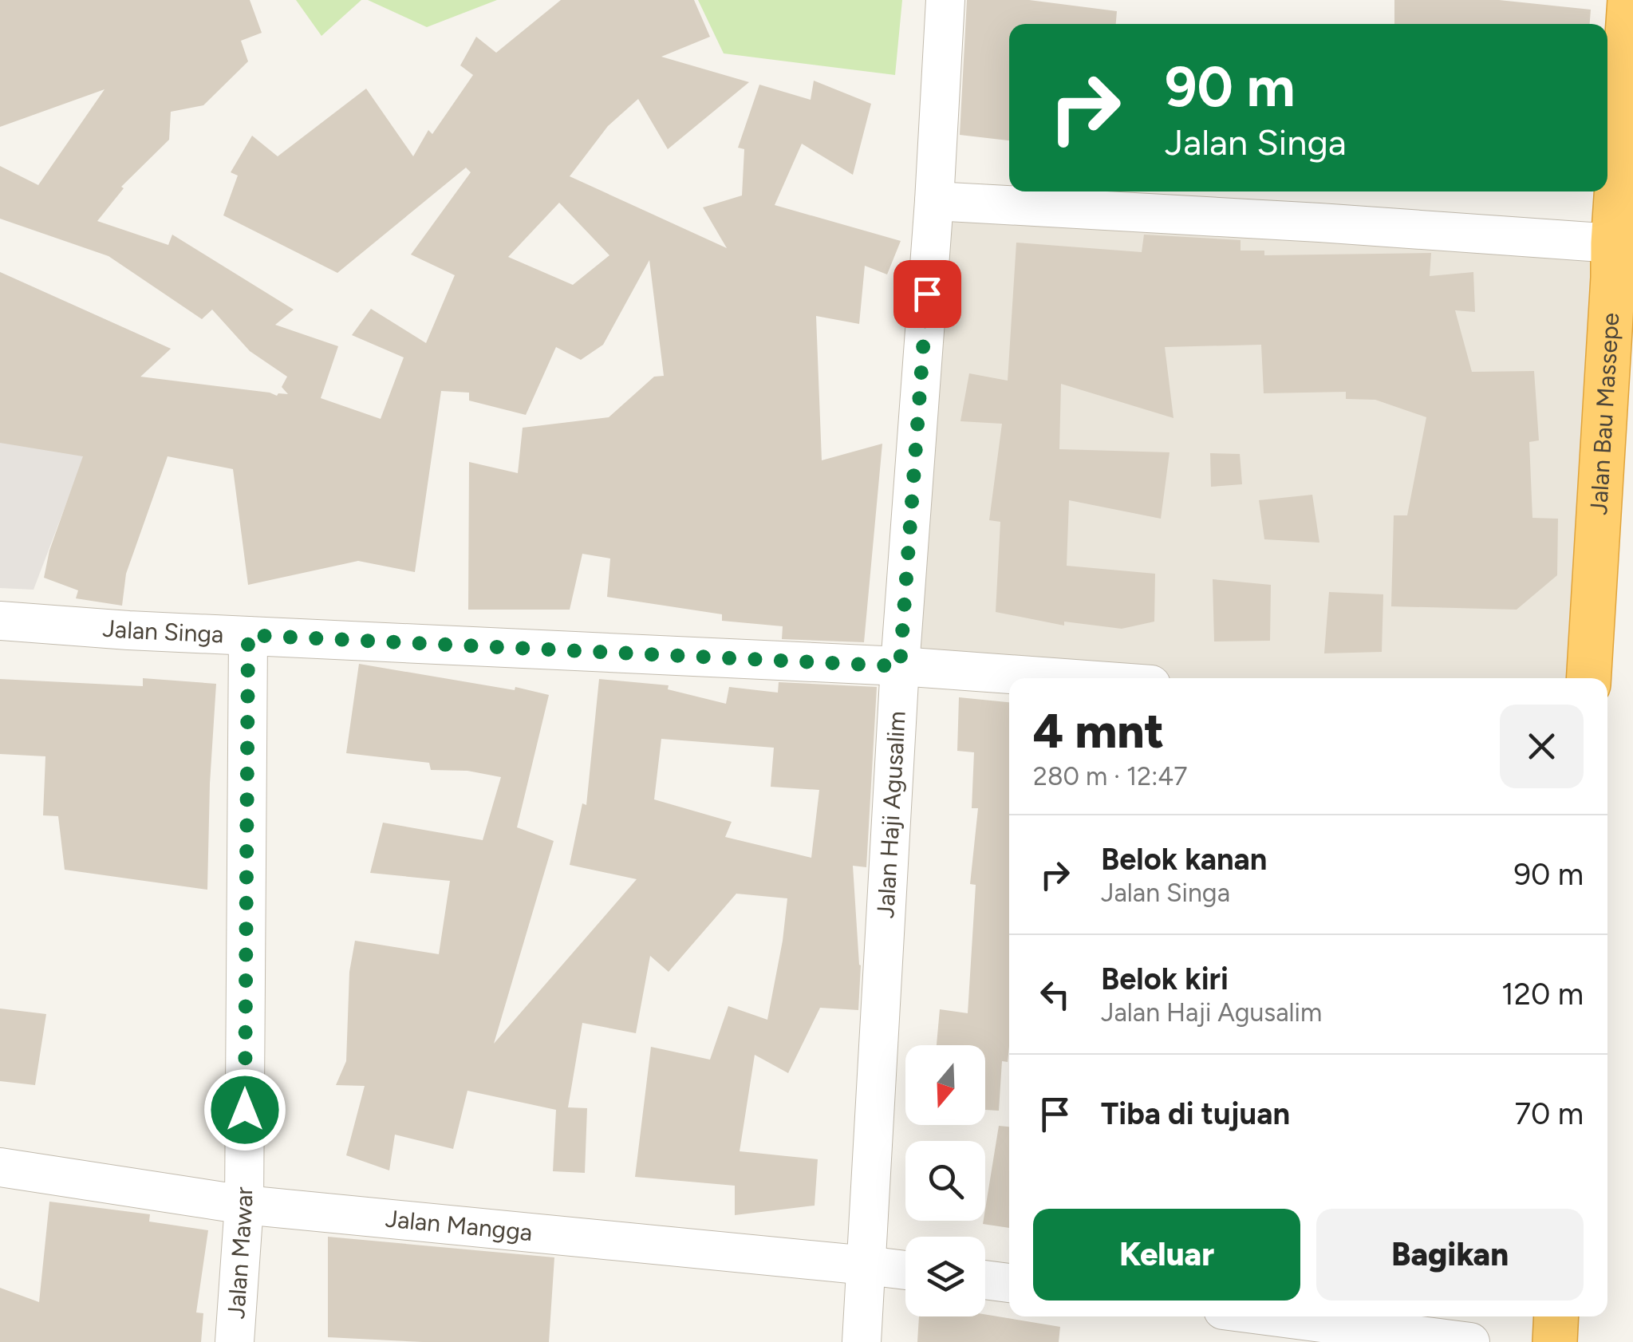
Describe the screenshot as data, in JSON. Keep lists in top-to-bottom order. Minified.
{"streets":{"highway":["Jalan Bau Massepe"],"street":["Jalan Singa","Jalan Haji Agusalim","Jalan Mangga","Jalan Mawar"]},"crossings":[["Jalan Singa","Jalan Haji Agusalim"],["Jalan Singa","Jalan Mawar"],["Jalan Haji Agusalim","Jalan Mangga"],["Jalan Mangga","Jalan Mawar"]],"north":"bottom","page":{"turn":["90 m","Jalan Singa"],"heading":["4 mnt","280 m · 12:47"],"list":[{"name":"Belok kanan","note":"Jalan Singa","value":"90 m"},{"name":"Belok kiri","note":"Jalan Haji Agusalim","value":"120 m"},{"name":"Tiba di tujuan","value":"70 m"}],"buttons":["Keluar","Bagikan"]}}
